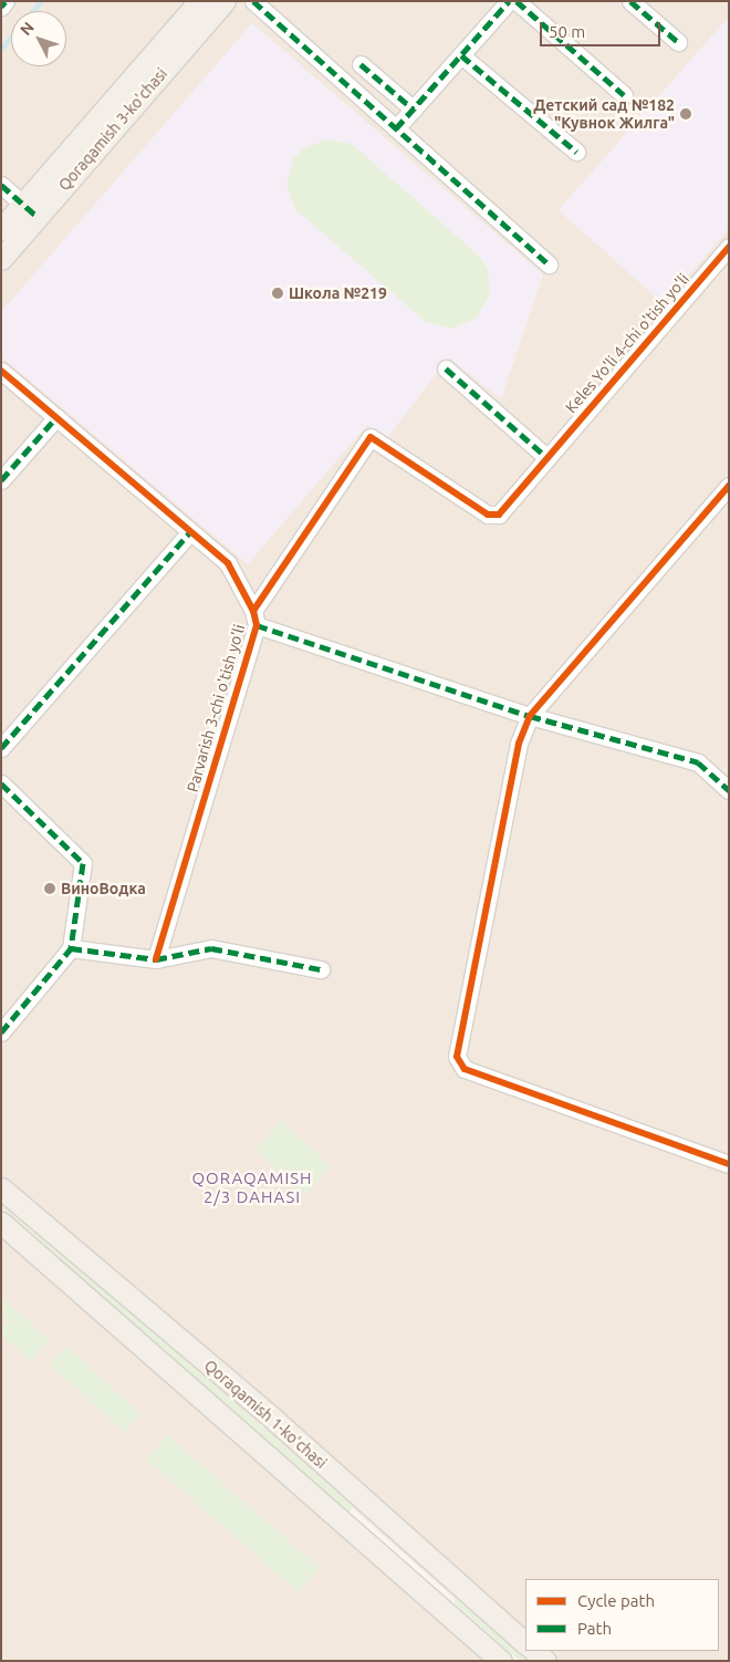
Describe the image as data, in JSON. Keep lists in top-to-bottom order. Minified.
{"streets":{"main road":["Qoraqamish 3-ko'chasi","Qoraqamish 1-koʻchasi"],"street":["Keles Yo'li 4-chi o'tish yo'li","Parvarish 3-chi o'tish yo'li"]},"crossings":[["Keles Yo'li 4-chi o'tish yo'li","Parvarish 3-chi o'tish yo'li"]],"districts":["QORAQAMISH 2/3 DAHASI"],"places":["Детский сад №182 \"Кувнок Жилга\"","Школа №219","ВиноВодка"],"legend":["Cycle path","Path"],"scale_bar":"50 m","north":"top left"}
